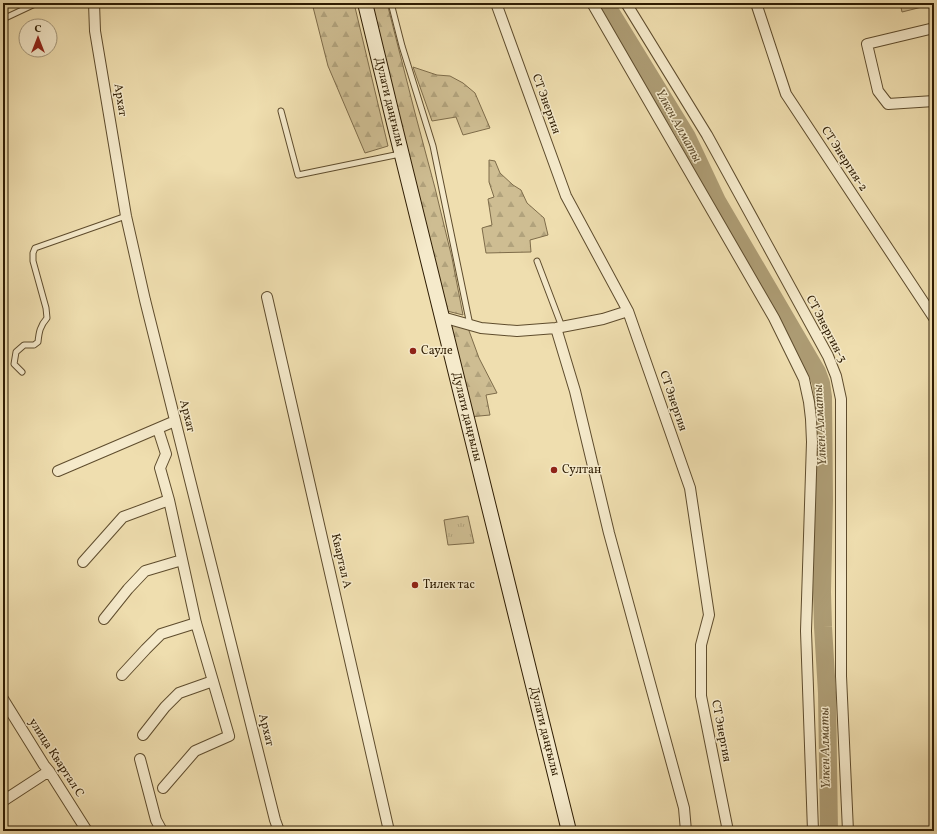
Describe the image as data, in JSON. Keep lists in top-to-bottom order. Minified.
{"streets":{"main road":["Дулати даңғылы"],"street":["Архат","СТ Энергия","СТ Энергия-2","СТ Энергия-3","Квартал А","улица Квартал С"]},"water":["Үлкен Алматы"],"places":["Сауле","Султан","Тилек тас"],"north":"top"}
